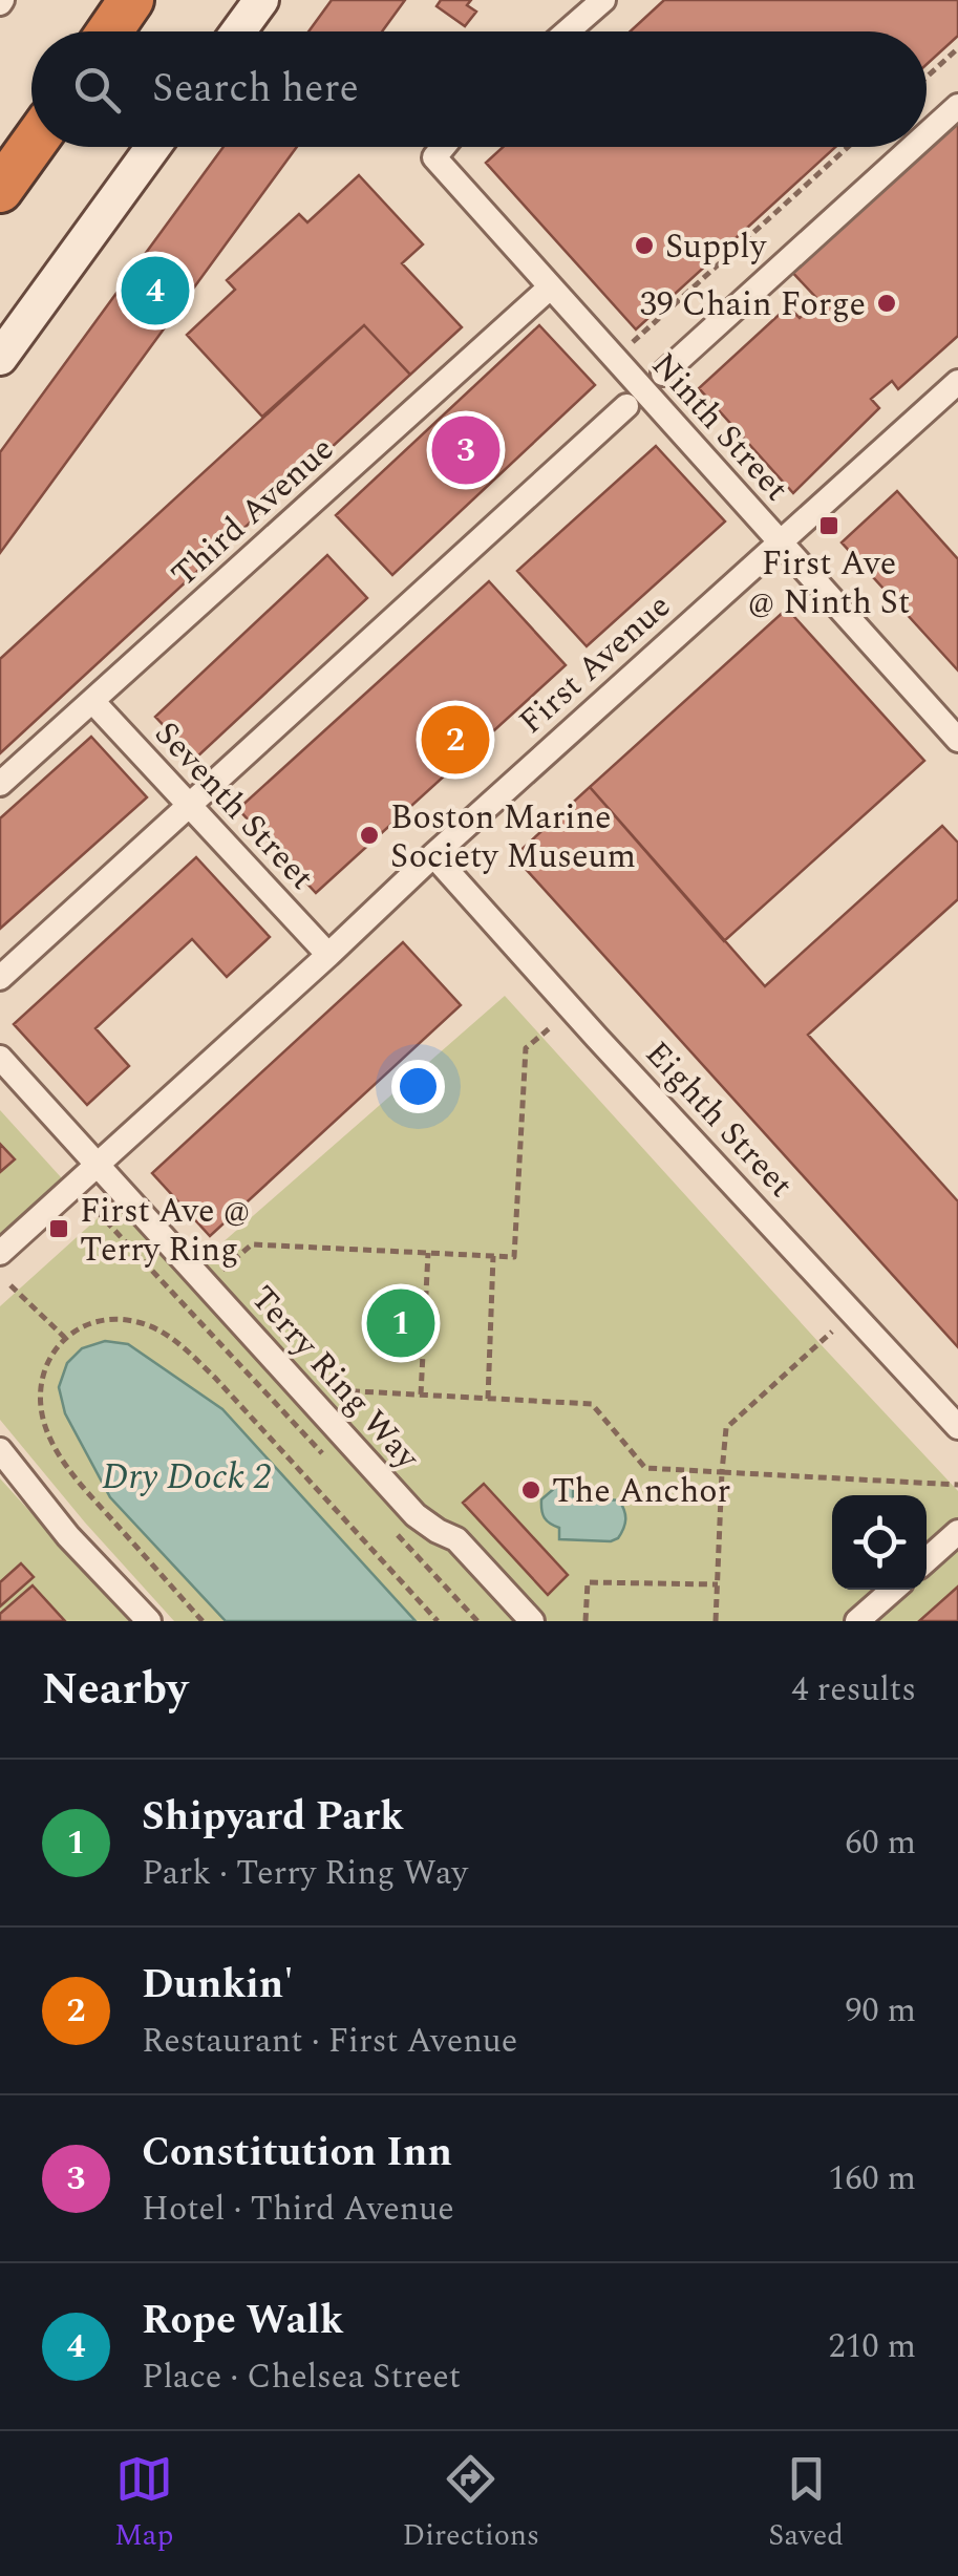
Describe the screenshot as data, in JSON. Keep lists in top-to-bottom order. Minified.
{"streets":{"street":["Ninth Street","Third Avenue","First Avenue","Seventh Street","Eighth Street","Terry Ring Way"]},"crossings":[["Ninth Street","Third Avenue"],["Ninth Street","First Avenue"],["Third Avenue","Seventh Street"],["First Avenue","Seventh Street"],["First Avenue","Eighth Street"],["First Avenue","Terry Ring Way"]],"water":["Dry Dock 2"],"places":{"other":["Supply","39 Chain Forge","Boston Marine Society Museum","The Anchor"],"transit":["First Ave @ Ninth St","First Ave @ Terry Ring"]},"page":{"search":"Search here","pins":["4","3","2","1"],"heading":["Nearby","4 results"],"list":[{"mark":"1","name":"Shipyard Park","note":"Park · Terry Ring Way","value":"60 m"},{"mark":"2","name":"Dunkin'","note":"Restaurant · First Avenue","value":"90 m"},{"mark":"3","name":"Constitution Inn","note":"Hotel · Third Avenue","value":"160 m"},{"mark":"4","name":"Rope Walk","note":"Place · Chelsea Street","value":"210 m"}],"nav":["Map","Directions","Saved"]}}
